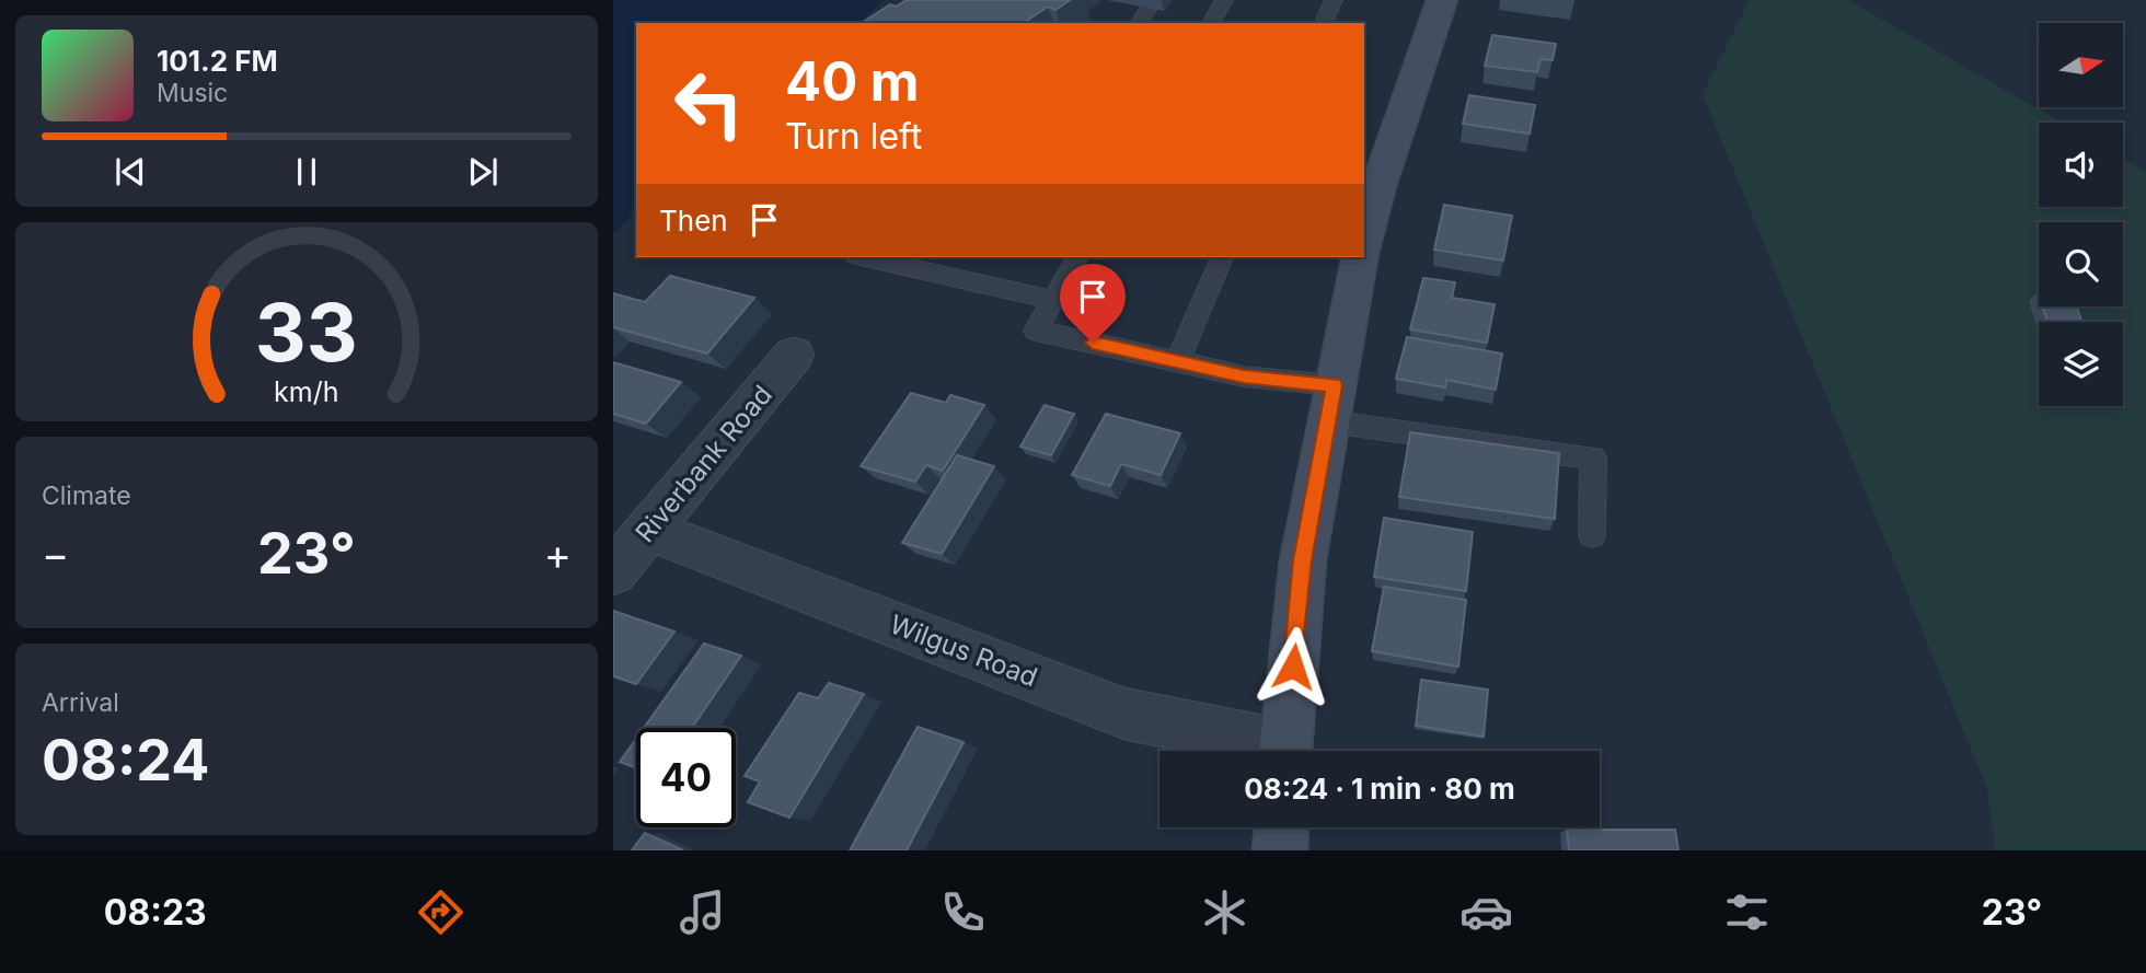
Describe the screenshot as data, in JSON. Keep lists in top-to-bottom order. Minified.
{"streets":{"street":["Riverbank Road","Wilgus Road"]},"crossings":[["Riverbank Road","Wilgus Road"]],"north":"right","page":{"turn":["40 m","Turn left"],"song":["101.2 FM","Music"],"then":"Then","tile":["Climate",["Arrival","08:24"]],"heat":["−","23°","+"],"limit":"40","trip":"08:24 · 1 min · 80 m","tabs":["08:23","23°"],"gauge":["33","km/h"]}}
